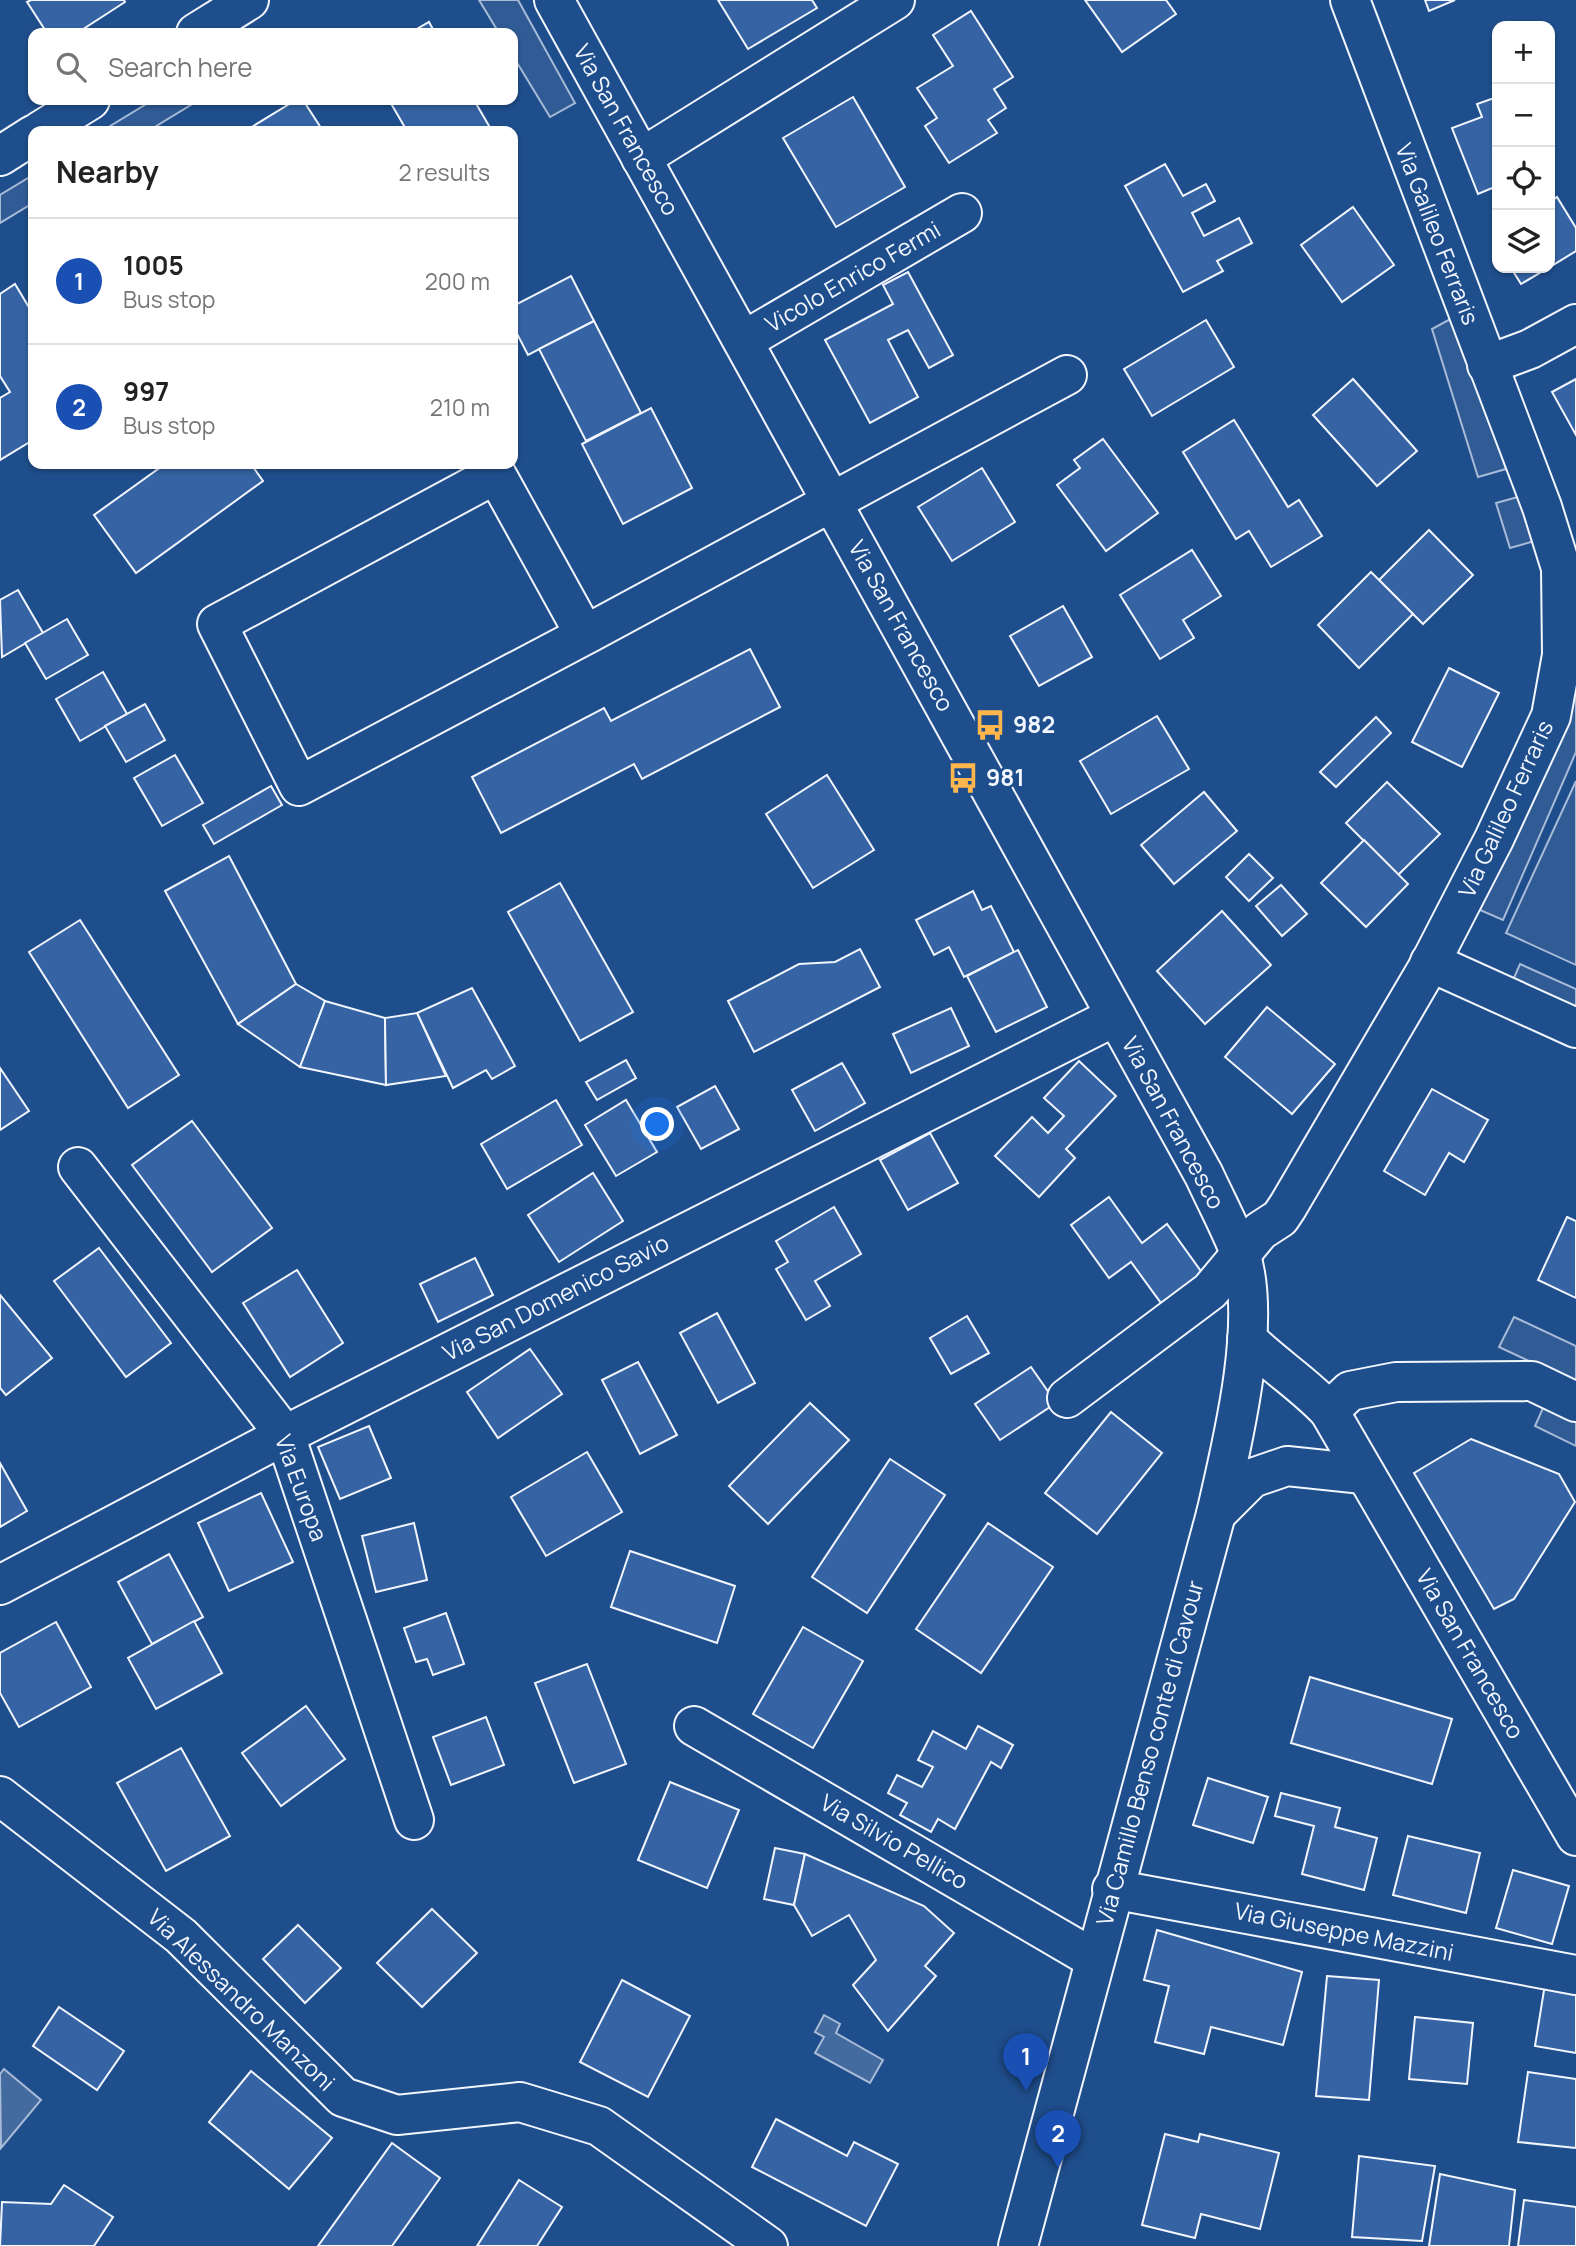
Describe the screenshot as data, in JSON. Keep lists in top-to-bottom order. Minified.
{"streets":{"street":["Via San Francesco","Via Galileo Ferraris","Vicolo Enrico Fermi","Via San Domenico Savio","Via Europa","Via Camillo Benso conte di Cavour","Via Silvio Pellico","Via Giuseppe Mazzini","Via Alessandro Manzoni"]},"crossings":[["Via San Francesco","Via Galileo Ferraris"],["Via San Francesco","Vicolo Enrico Fermi"],["Via San Francesco","Via San Domenico Savio"],["Via San Francesco","Via Camillo Benso conte di Cavour"],["Via Galileo Ferraris","Via Camillo Benso conte di Cavour"],["Via San Domenico Savio","Via Europa"],["Via Camillo Benso conte di Cavour","Via Silvio Pellico"],["Via Camillo Benso conte di Cavour","Via Giuseppe Mazzini"]],"places":{"bus stop":["982","981"]},"page":{"map_buttons":["+","−"],"search":"Search here","heading":["Nearby","2 results"],"list":[{"mark":"1","name":"1005","note":"Bus stop","value":"200 m"},{"mark":"2","name":"997","note":"Bus stop","value":"210 m"}],"pins":["1","2"]}}
